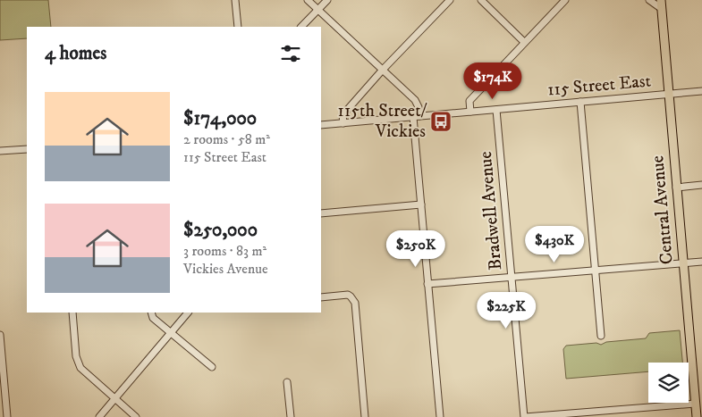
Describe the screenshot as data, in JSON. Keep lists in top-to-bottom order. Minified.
{"streets":{"main road":["Central Avenue"],"street":["115 Street East","Bradwell Avenue"]},"crossings":[["115 Street East","Central Avenue"],["115 Street East","Bradwell Avenue"]],"places":{"bus stop":["115th Street/ Vickies"]},"page":{"heading":"4 homes","price":["$174K","$430K","$250K","$225K"],"list":[{"name":"$174,000","note":"2 rooms · 58 m² · 115 Street East"},{"name":"$250,000","note":"3 rooms · 83 m² · Vickies Avenue"}]}}
